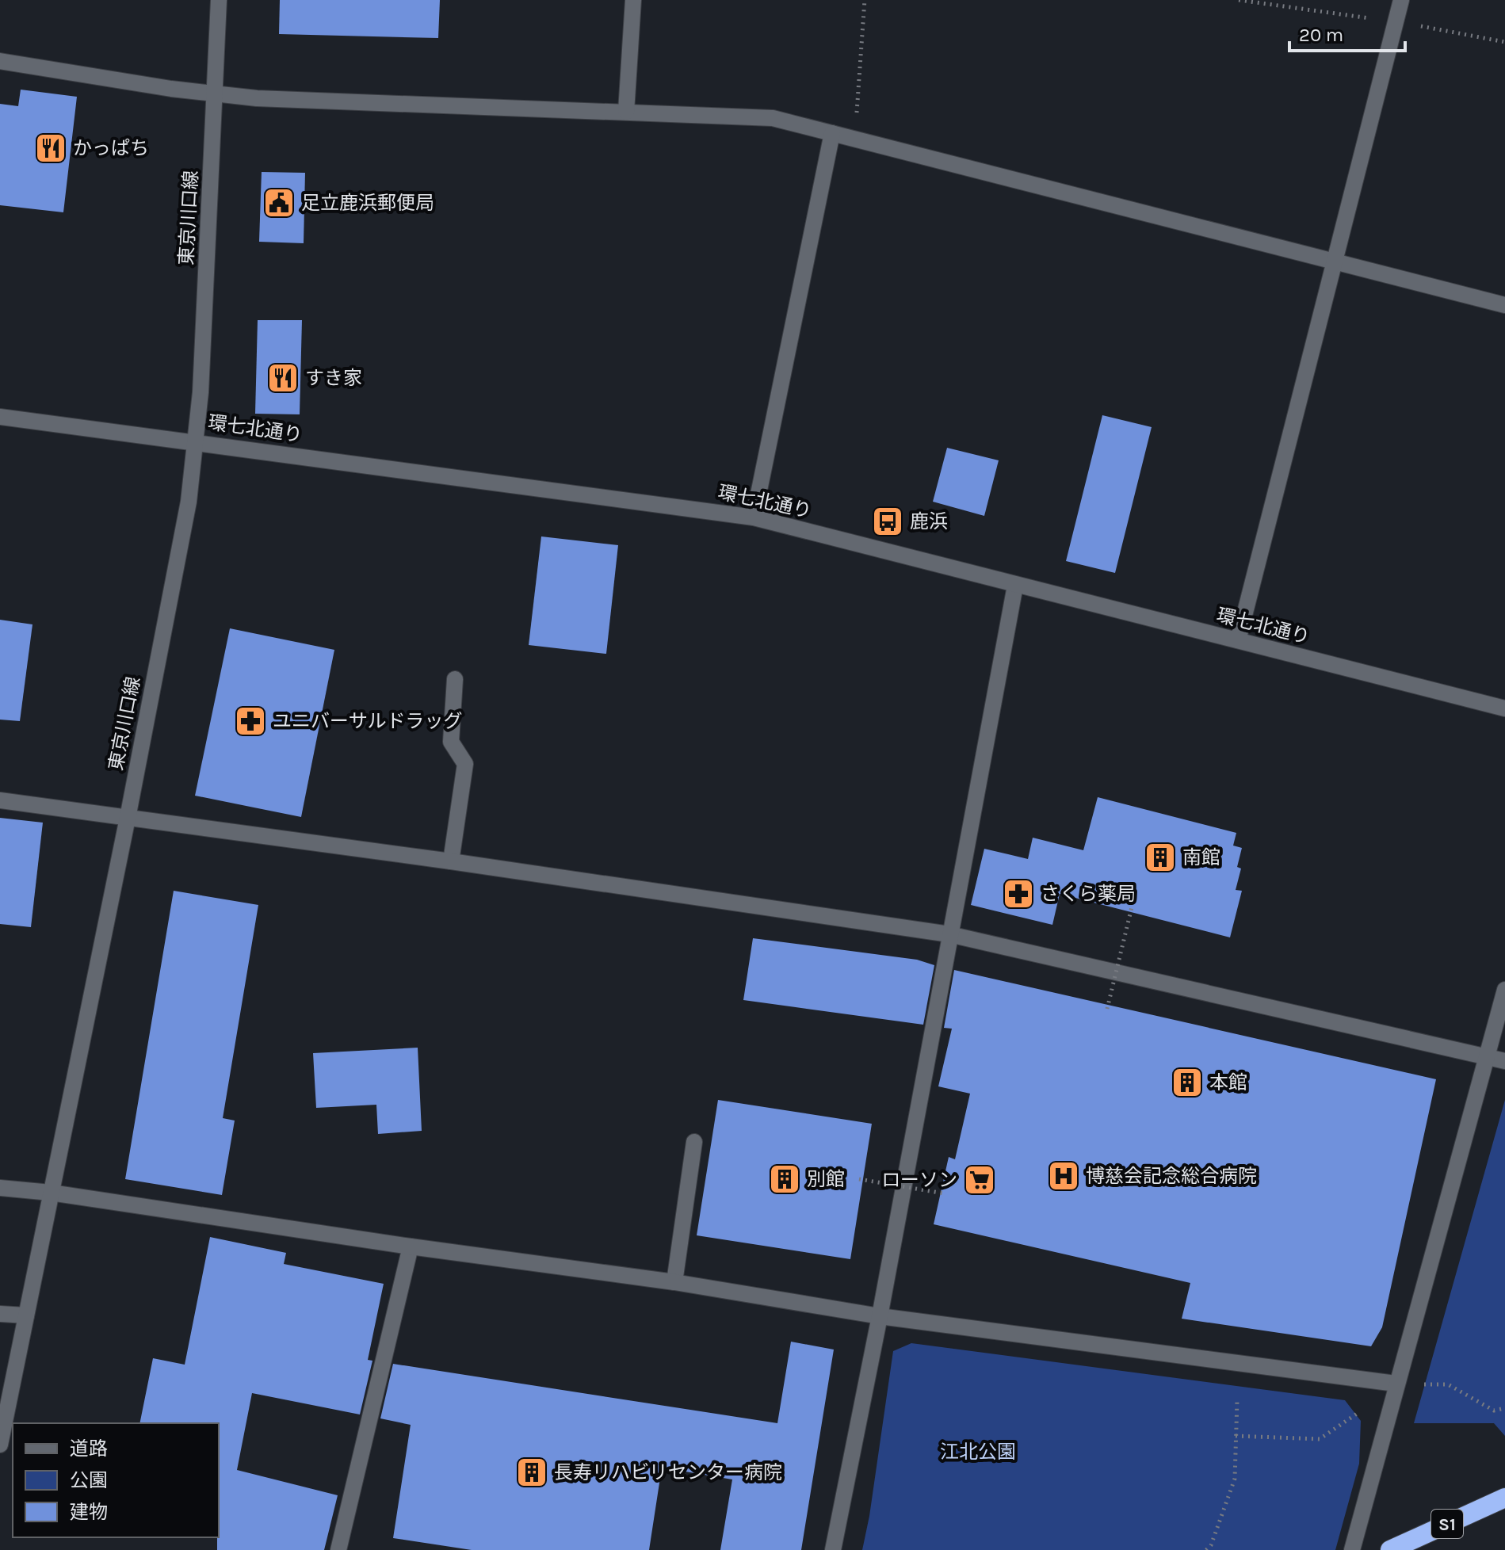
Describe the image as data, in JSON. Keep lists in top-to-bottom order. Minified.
{"streets":{"highway":["S1"],"street":["東京川口線","環七北通り"]},"crossings":[["東京川口線","環七北通り"]],"parks":["江北公園"],"places":{"restaurant":["かっぱち","すき家"],"public building":["足立鹿浜郵便局"],"bus stop":["鹿浜"],"pharmacy":["ユニバーサルドラッグ","さくら薬局"],"building":["南館","本館","別館","長寿リハビリセンター病院"],"hospital":["博慈会記念総合病院"],"supermarket":["ローソン"]},"legend":["道路","公園","建物"],"scale_bar":"20 m"}
